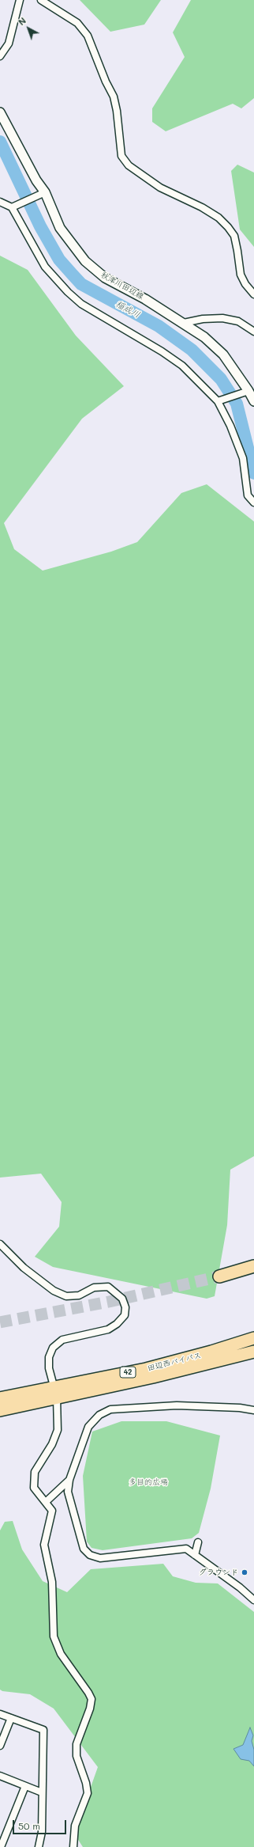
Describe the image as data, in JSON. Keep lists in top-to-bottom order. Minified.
{"streets":{"highway":["田辺西バイパス","42"],"main road":["秋津川田辺線"]},"water":["稲成川"],"parks":["多目的広場"],"places":["グラウンド"],"scale_bar":"50 m","north":"top left"}
